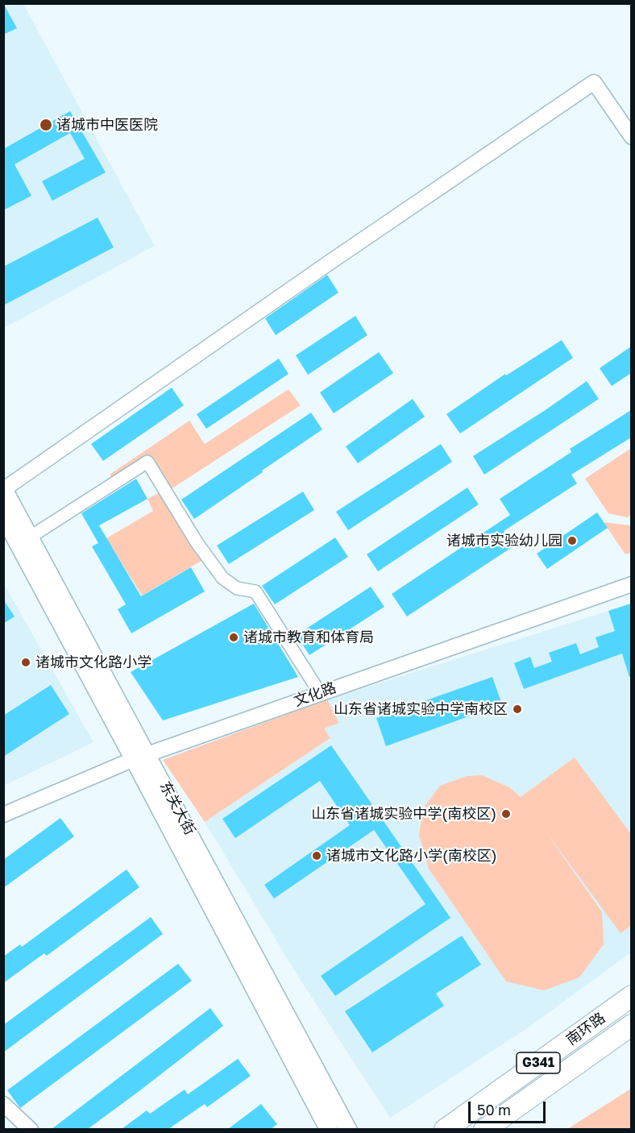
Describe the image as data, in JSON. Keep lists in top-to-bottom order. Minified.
{"streets":{"highway":["南环路","G341"],"main road":["东关大街"],"street":["文化路"]},"crossings":[["文化路","东关大街"]],"places":["诸城市中医医院","诸城市实验幼儿园","诸城市教育和体育局","诸城市文化路小学","山东省诸城实验中学南校区","山东省诸城实验中学(南校区)","诸城市文化路小学(南校区)"],"scale_bar":"50 m"}
